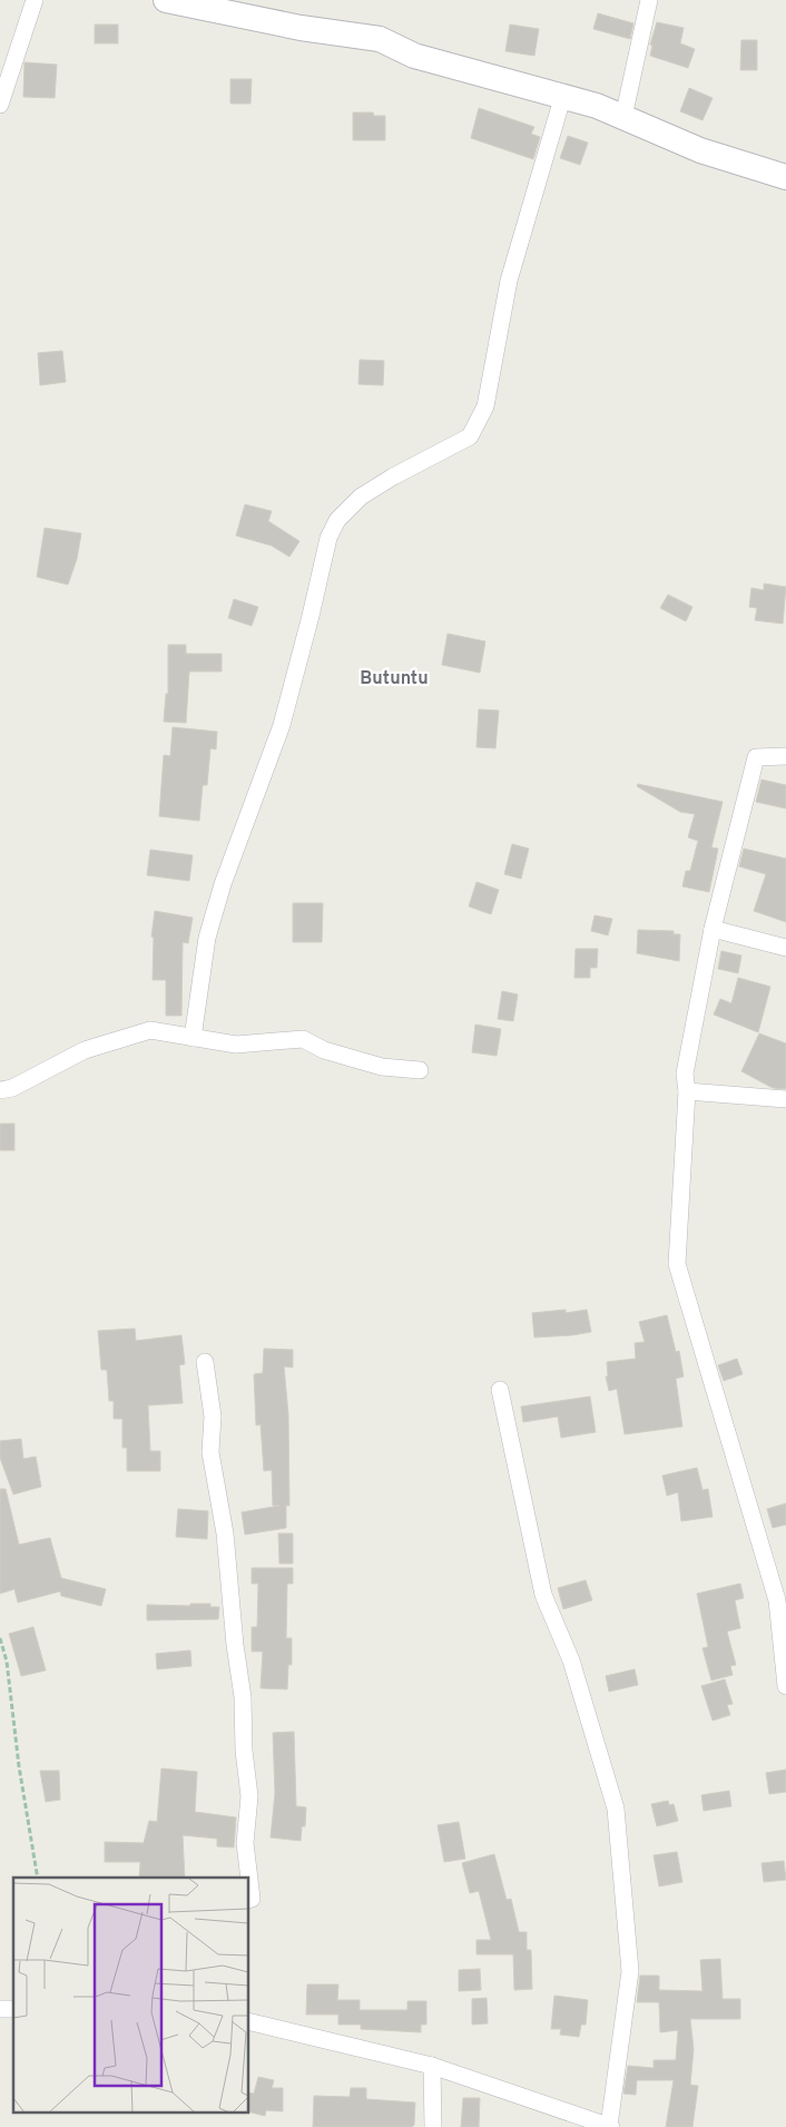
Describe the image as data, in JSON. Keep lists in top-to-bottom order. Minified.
{"districts":["Butuntu"]}
